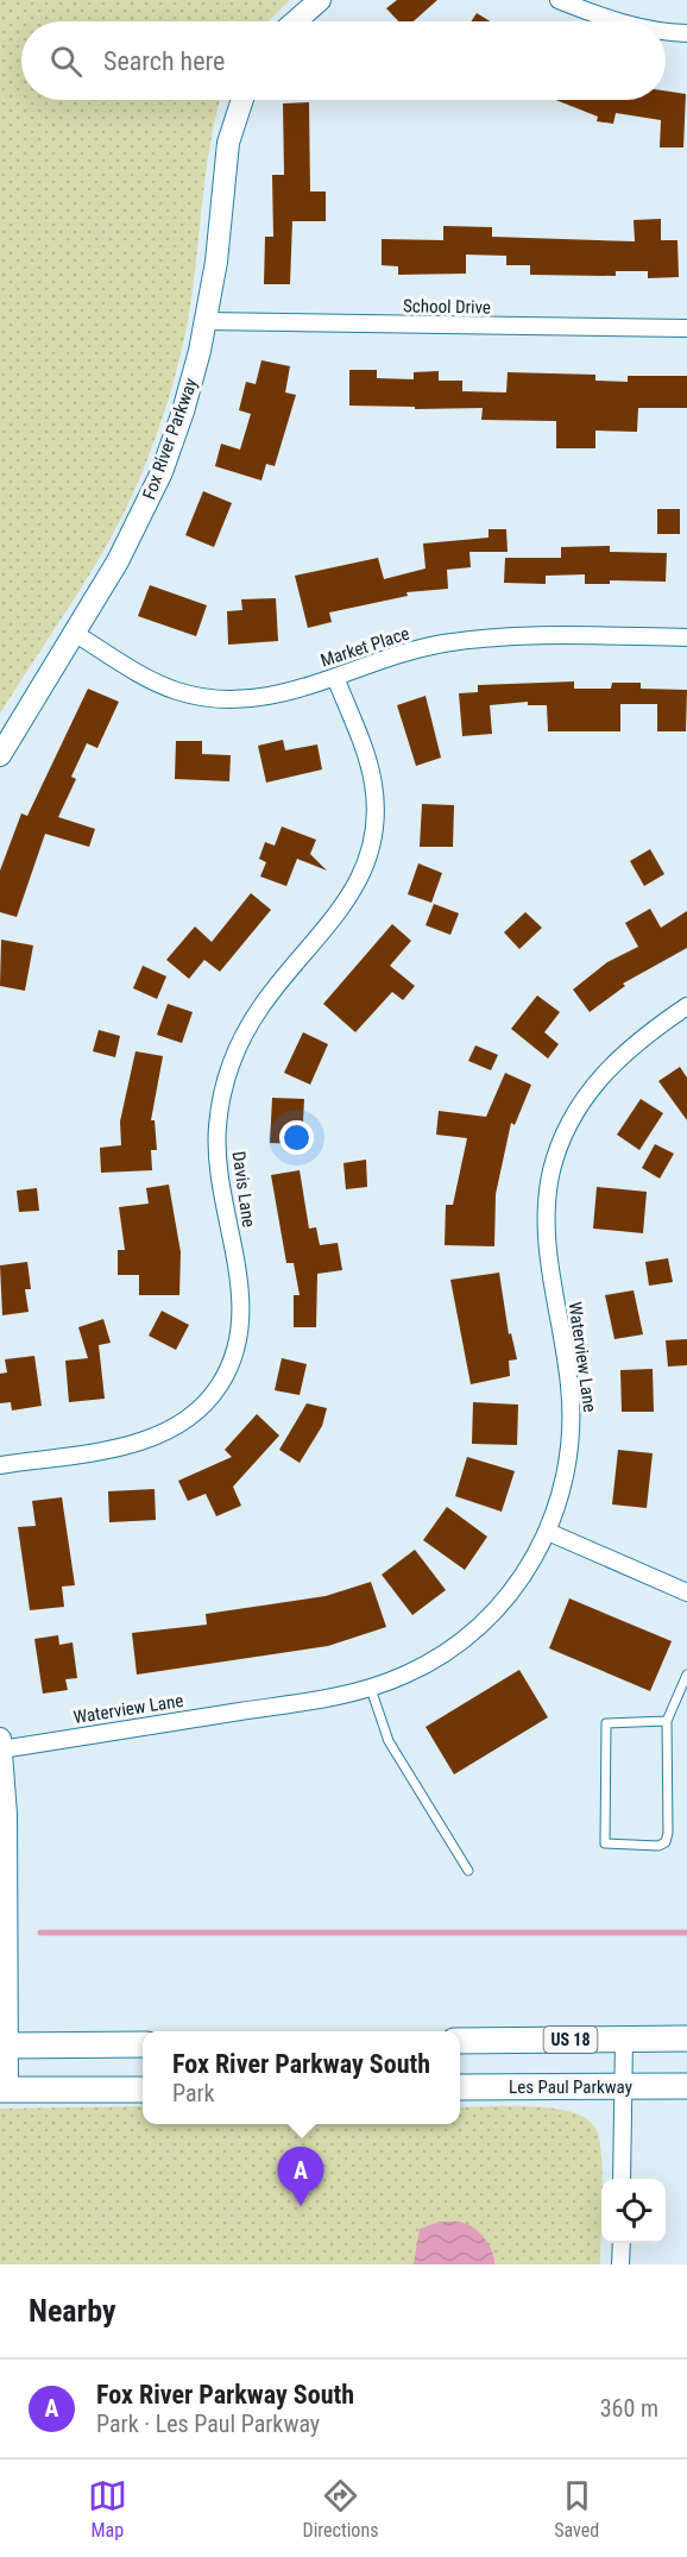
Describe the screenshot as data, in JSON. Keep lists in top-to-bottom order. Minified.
{"streets":{"main road":["US 18","Les Paul Parkway"],"street":["School Drive","Fox River Parkway","Market Place","Davis Lane","Waterview Lane"]},"crossings":[["School Drive","Fox River Parkway"],["Fox River Parkway","Market Place"],["Market Place","Davis Lane"]],"page":{"search":"Search here","popup":["Fox River Parkway South","Park"],"pins":"A","heading":"Nearby","list":[{"mark":"A","name":"Fox River Parkway South","note":"Park · Les Paul Parkway","value":"360 m"}],"nav":["Map","Directions","Saved"]}}
